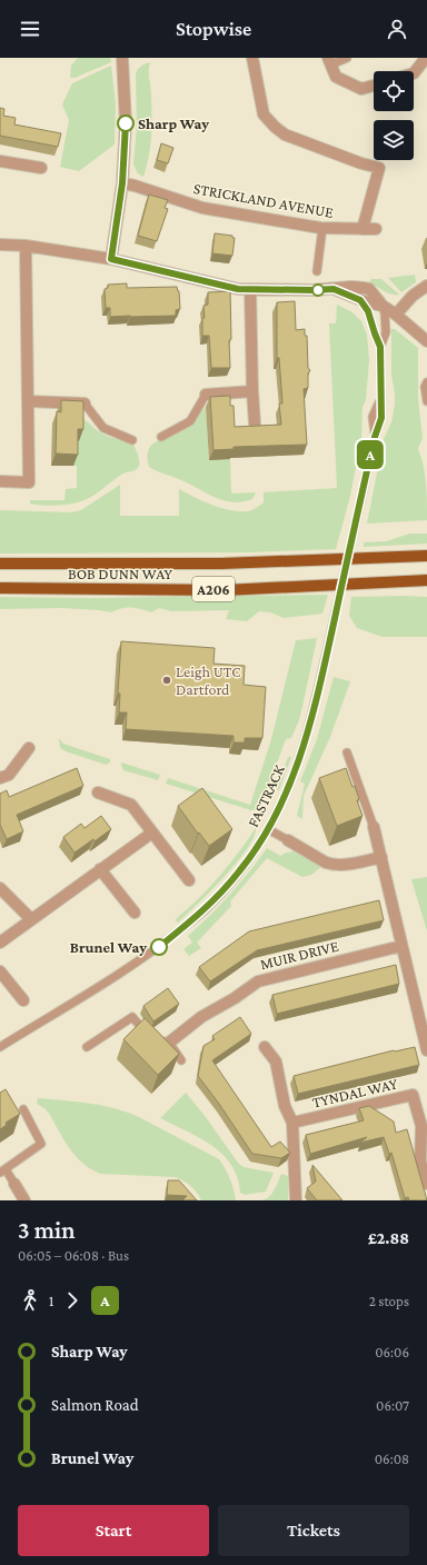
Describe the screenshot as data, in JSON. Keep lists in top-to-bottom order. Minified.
{"streets":{"main road":["BOB DUNN WAY","A206"],"street":["STRICKLAND AVENUE","MUIR DRIVE","TYNDAL WAY"],"lane":["FASTRACK"]},"places":["Sharp Way","Leigh UTC Dartford","Brunel Way"],"lines":["bus line A"],"page":{"header":"Stopwise","on_map":"A","heading":["3 min","06:05 – 06:08 · Bus","£2.88"],"legs":["1","A","2 stops"],"list":[{"name":"Sharp Way","value":"06:06"},{"name":"Salmon Road","value":"06:07"},{"name":"Brunel Way","value":"06:08"}],"buttons":["Start","Tickets"]}}
